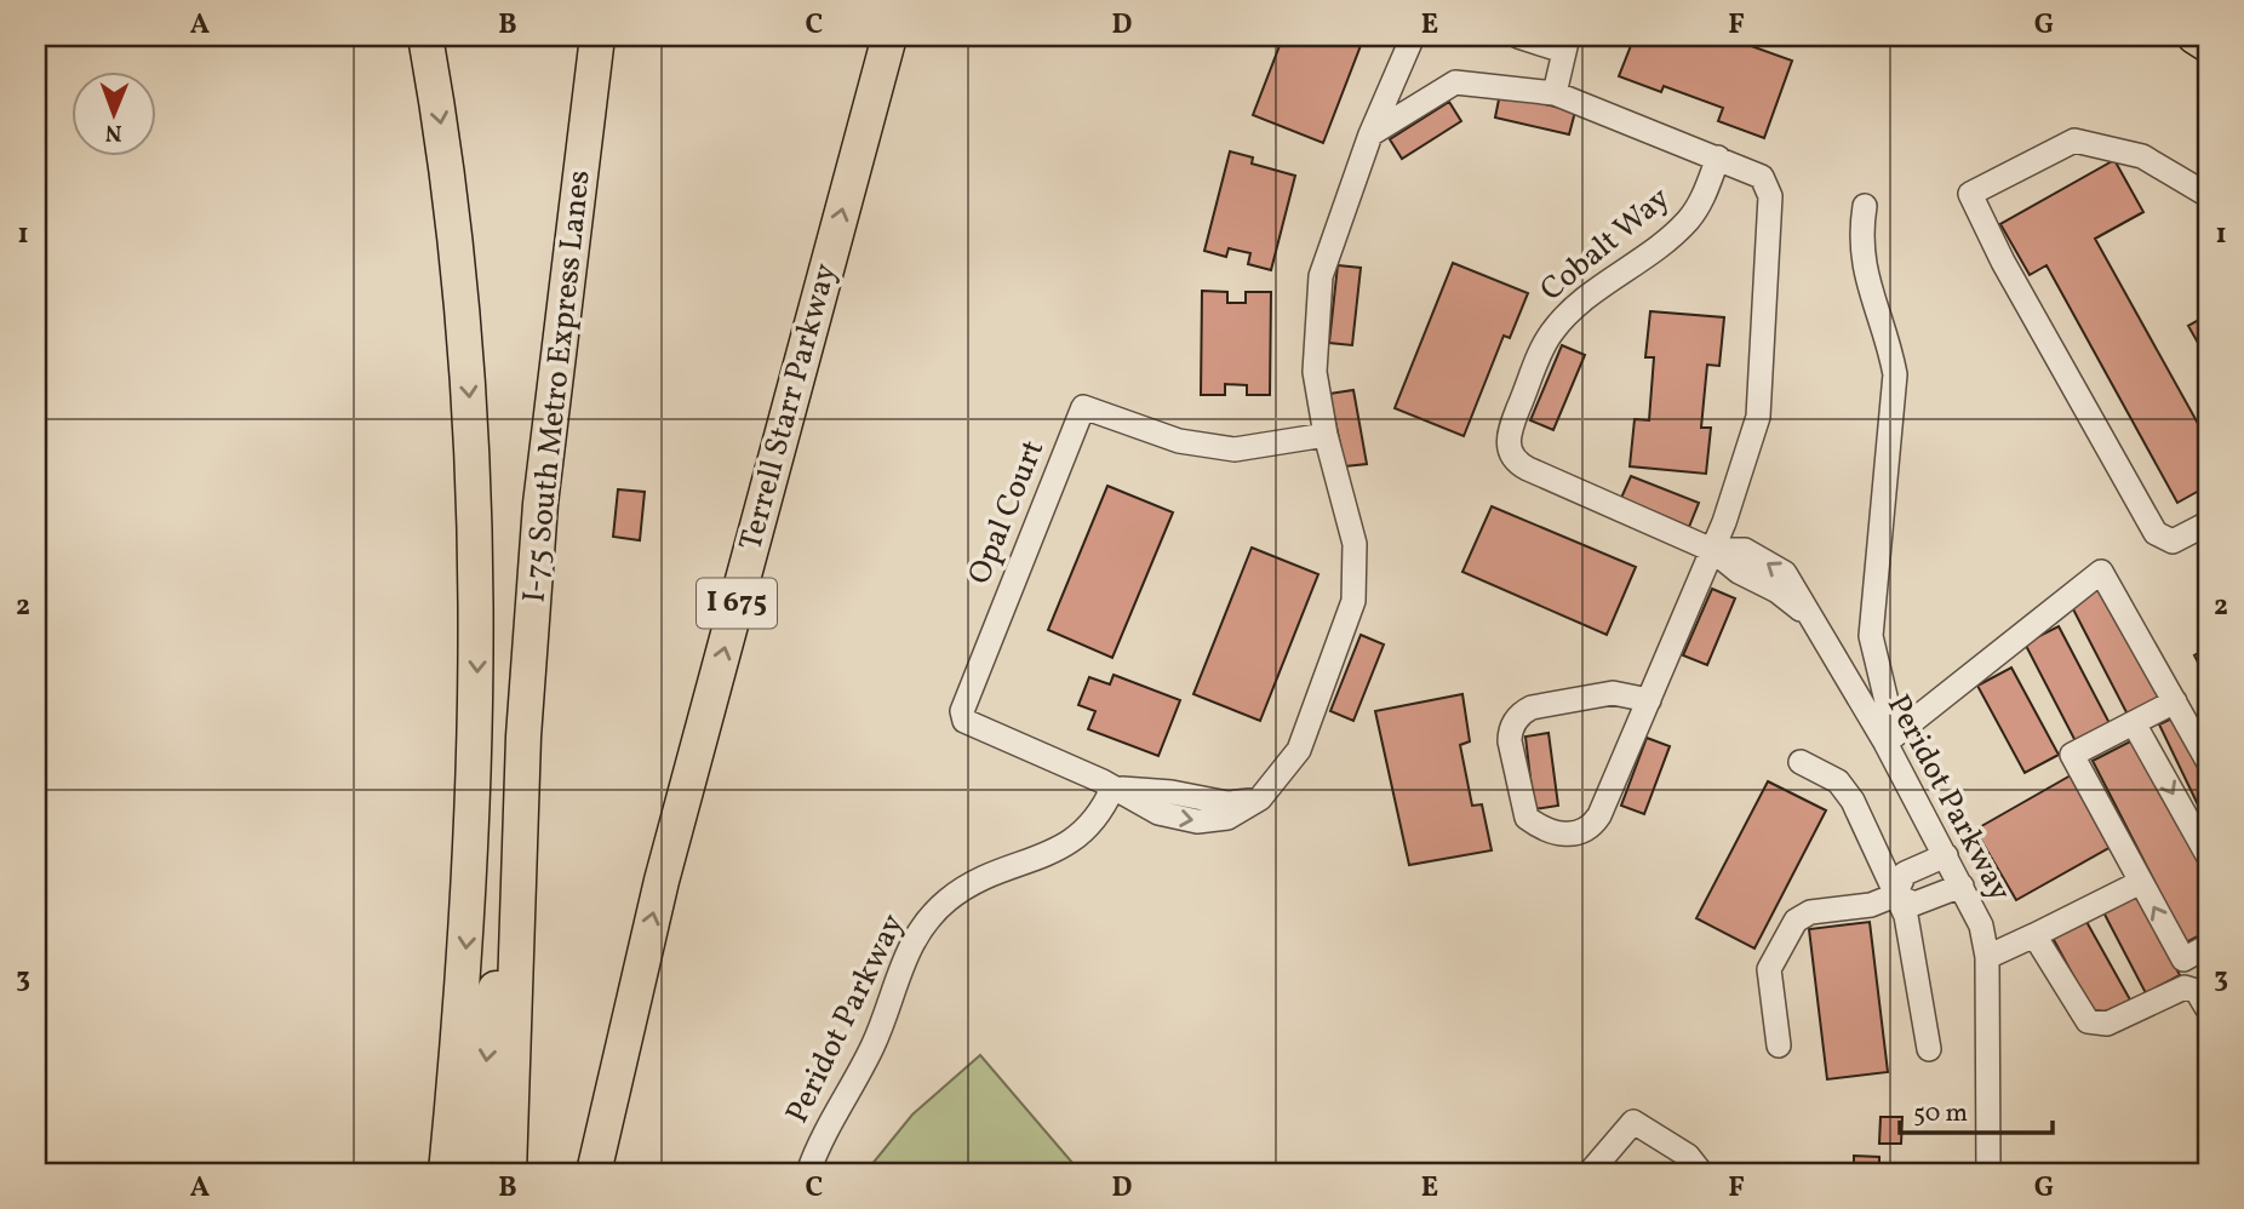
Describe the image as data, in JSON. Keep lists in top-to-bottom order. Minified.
{"streets":{"highway":["I-75 South Metro Express Lanes","Terrell Starr Parkway","I 675"],"street":["Cobalt Way","Opal Court","Peridot Parkway"]},"crossings":[["Cobalt Way","Peridot Parkway"],["Opal Court","Peridot Parkway"]],"scale_bar":"50 m","north":"bottom","grid":{"columns":["A","B","C","D","E","F","G"],"rows":["1","2","3"]}}
